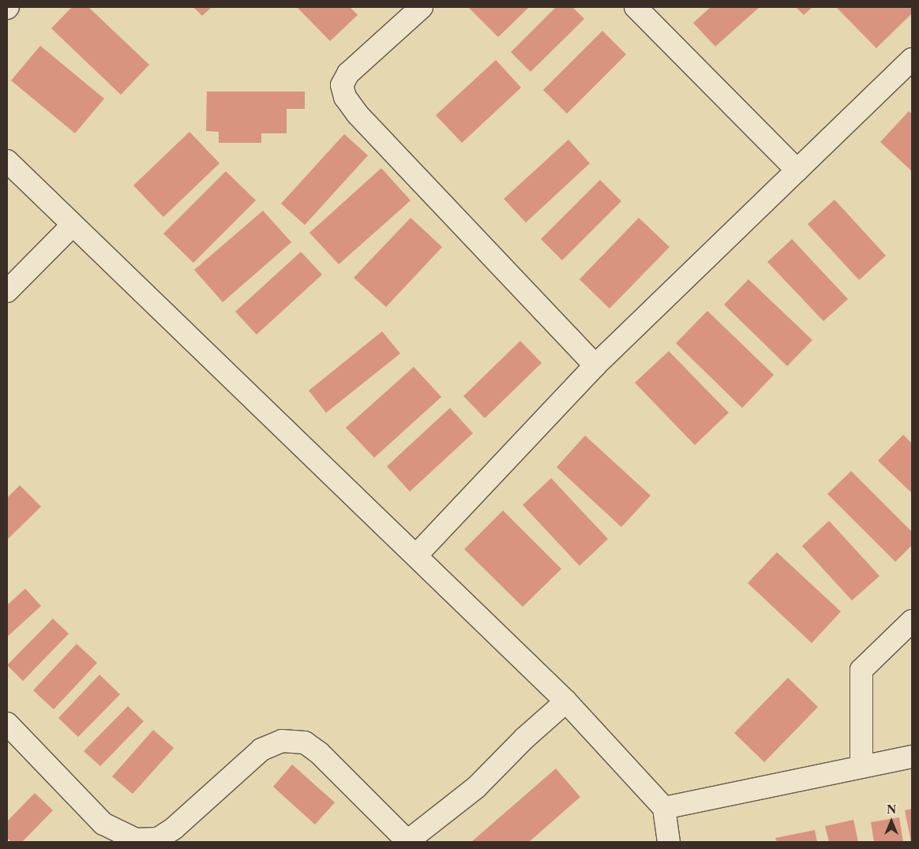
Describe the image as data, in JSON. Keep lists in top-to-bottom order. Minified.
{"north":"top"}
